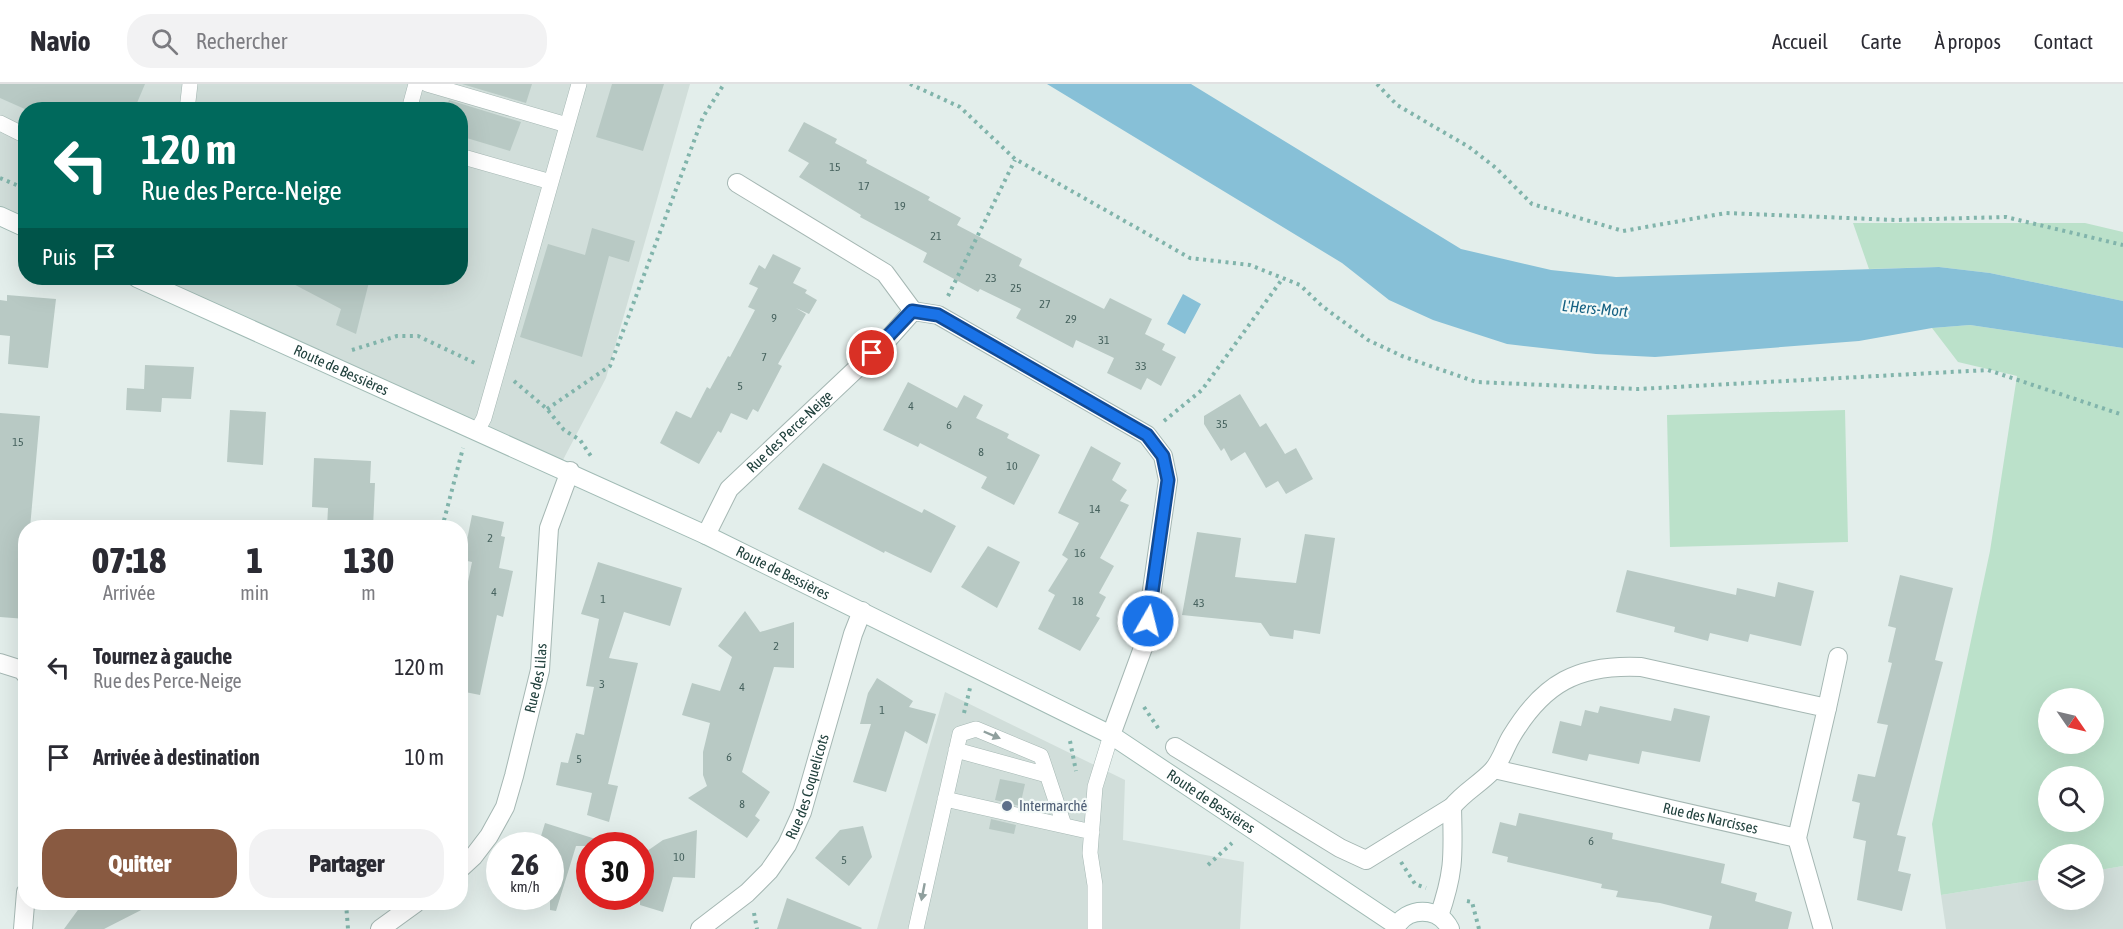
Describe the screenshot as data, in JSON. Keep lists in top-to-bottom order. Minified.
{"streets":{"street":["Route de Bessières","Rue des Perce-Neige","Rue des Lilas","Rue des Coquelicots","Rue des Narcisses"]},"crossings":[["Route de Bessières","Rue des Perce-Neige"],["Route de Bessières","Rue des Lilas"],["Route de Bessières","Rue des Coquelicots"]],"water":["L'Hers-Mort"],"places":["Intermarché"],"house_numbers":["15","17","19","21","23","25","27","9","29","31","7","33","5","4","35","6","15","8","10","14","2","16","4","1","18","43","2","3","4","1","6","5","8","6","10","5"],"north":"bottom right","page":{"header":"Navio","search":"Rechercher","nav":["Accueil","Carte","À propos","Contact"],"turn":["120 m","Rue des Perce-Neige"],"then":"Puis","eta":["07:18","Arrivée","1","min","130","m"],"list":[{"name":"Tournez à gauche","note":"Rue des Perce-Neige","value":"120 m"},{"name":"Arrivée à destination","value":"10 m"}],"buttons":["Quitter","Partager"],"speed":"26 km/h","limit":"30"}}
